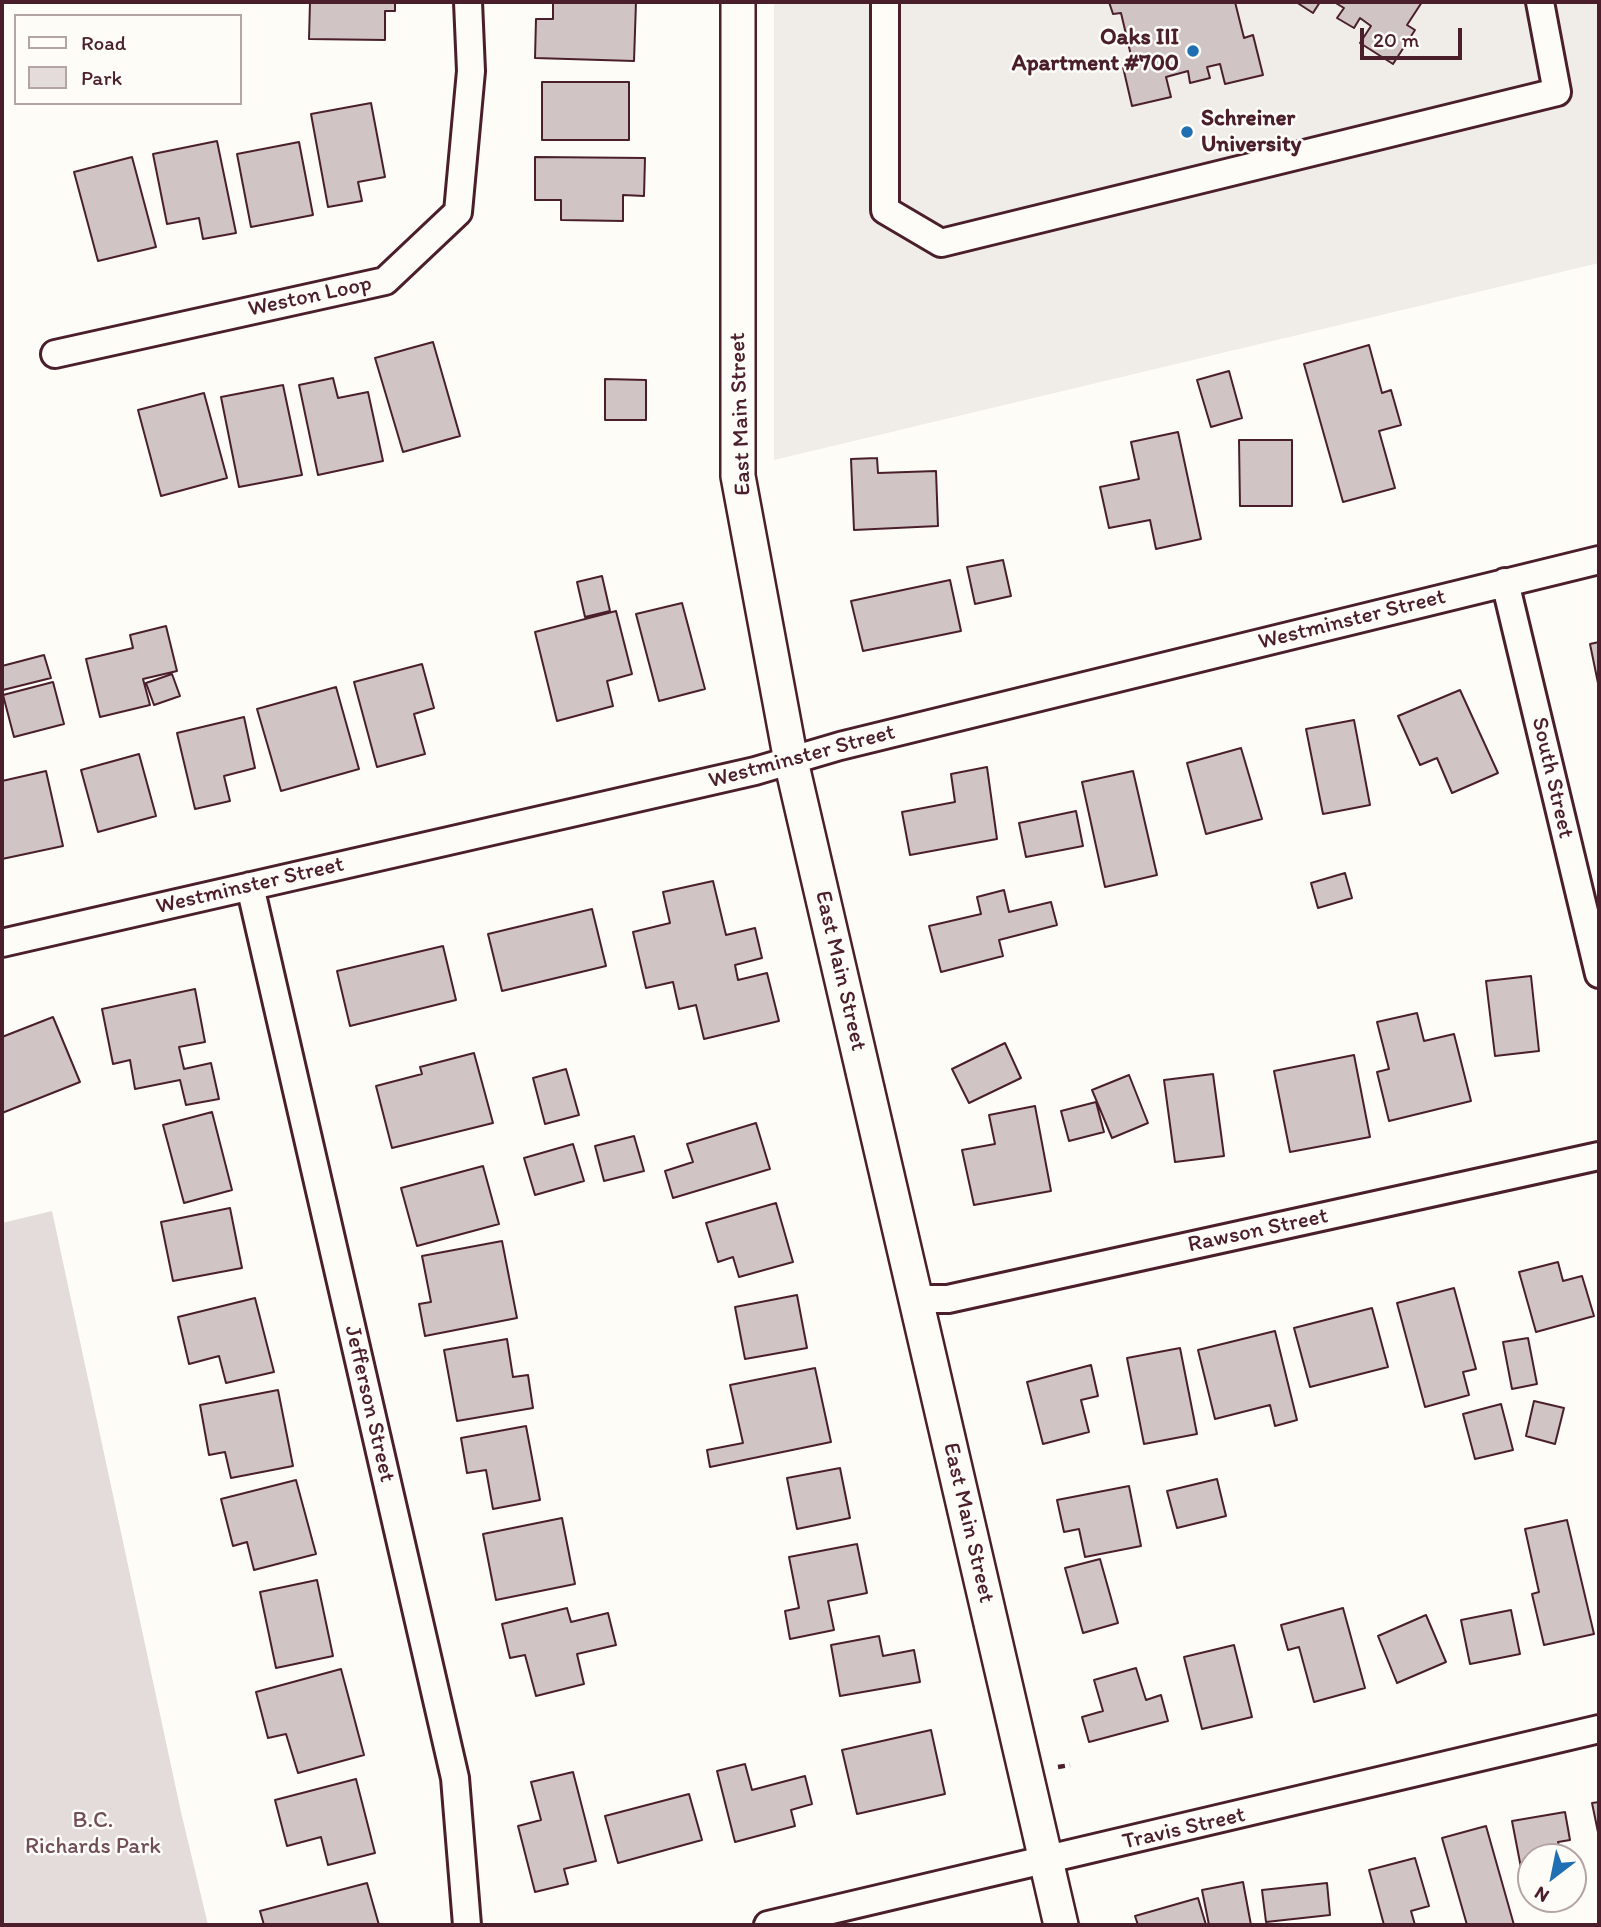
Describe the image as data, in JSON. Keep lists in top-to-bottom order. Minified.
{"streets":{"street":["Weston Loop","East Main Street","Westminster Street","South Street","Rawson Street","Jefferson Street","Travis Street"]},"crossings":[["East Main Street","Westminster Street"],["East Main Street","Rawson Street"],["East Main Street","Travis Street"],["Westminster Street","South Street"],["Westminster Street","Jefferson Street"]],"parks":["B.C. Richards Park"],"places":["Oaks III Apartment #700","Schreiner University"],"legend":["Road","Park"],"scale_bar":"20 m","north":"bottom left"}
